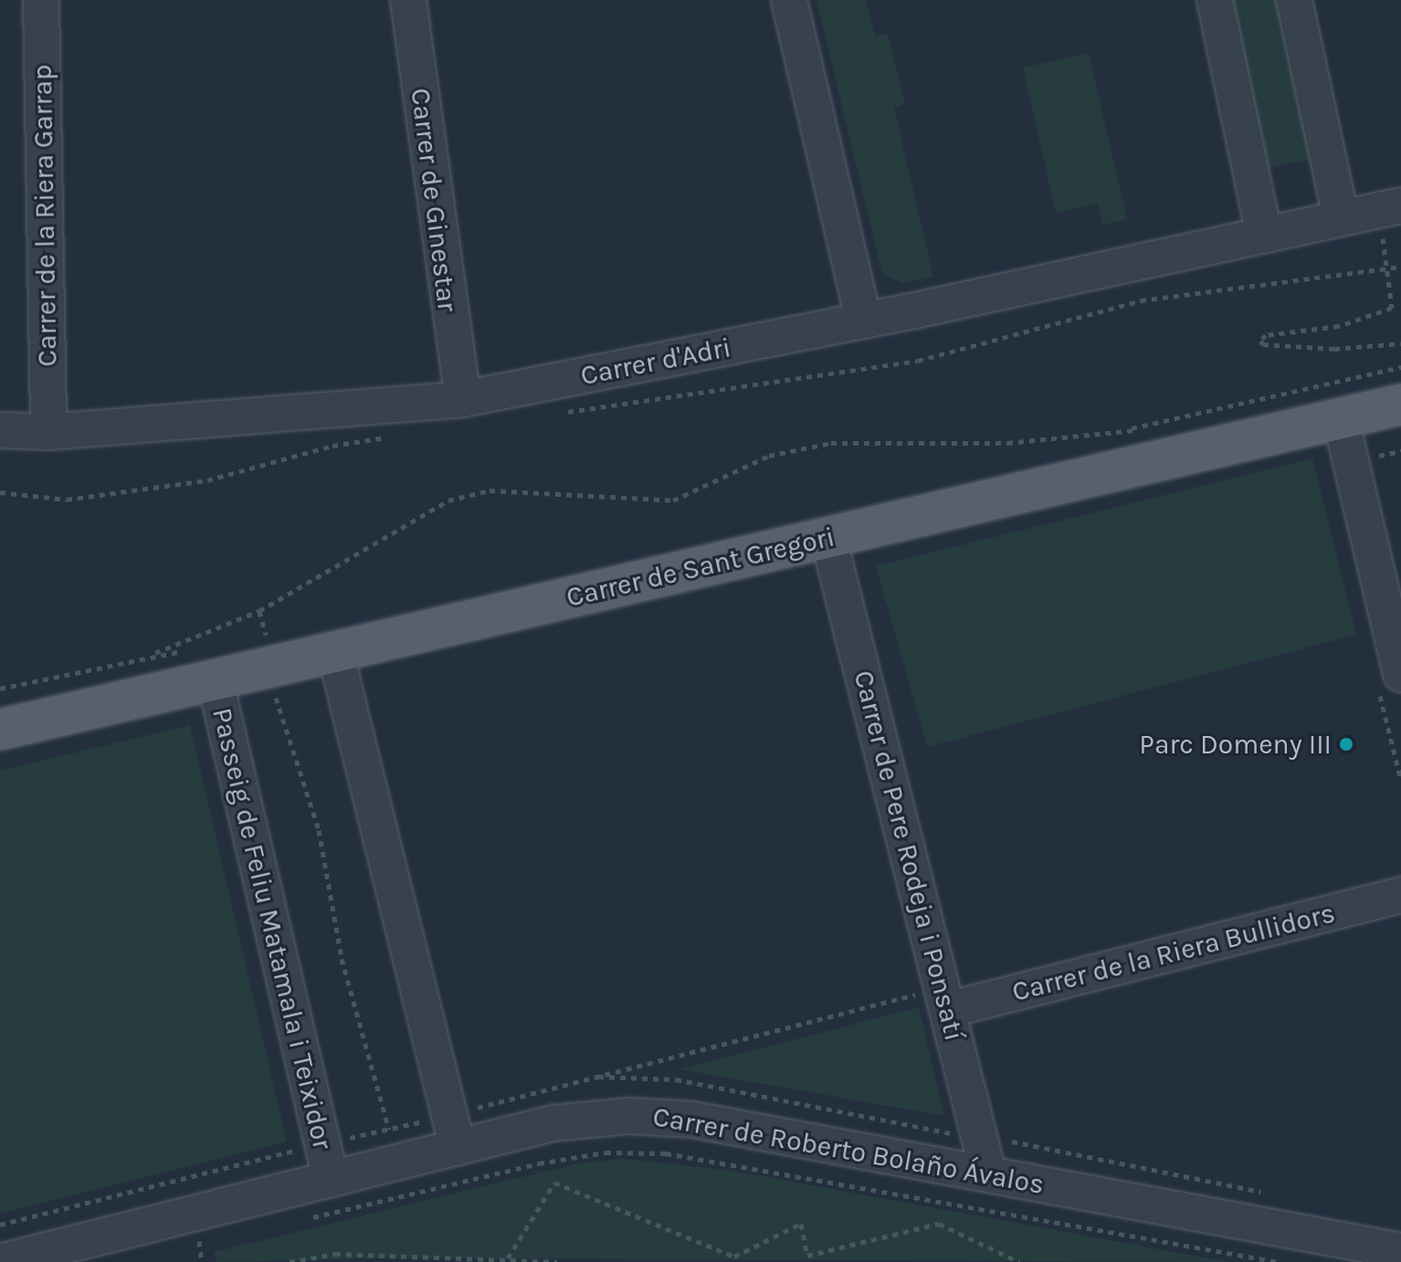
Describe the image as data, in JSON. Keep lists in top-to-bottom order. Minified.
{"streets":{"main road":["Carrer de Sant Gregori"],"street":["Carrer de Ginestar","Carrer de la Riera Garrap","Carrer d'Adri","Carrer de Pere Rodeja i Ponsatí","Passeig de Feliu Matamala i Teixidor","Carrer de la Riera Bullidors","Carrer de Roberto Bolaño Ávalos"]},"crossings":[["Carrer de Ginestar","Carrer d'Adri"],["Carrer de la Riera Garrap","Carrer d'Adri"],["Carrer de Sant Gregori","Carrer de Pere Rodeja i Ponsatí"],["Carrer de Sant Gregori","Passeig de Feliu Matamala i Teixidor"],["Carrer de Pere Rodeja i Ponsatí","Carrer de la Riera Bullidors"],["Carrer de Pere Rodeja i Ponsatí","Carrer de Roberto Bolaño Ávalos"],["Passeig de Feliu Matamala i Teixidor","Carrer de Roberto Bolaño Ávalos"]],"places":["Parc Domeny III"]}
